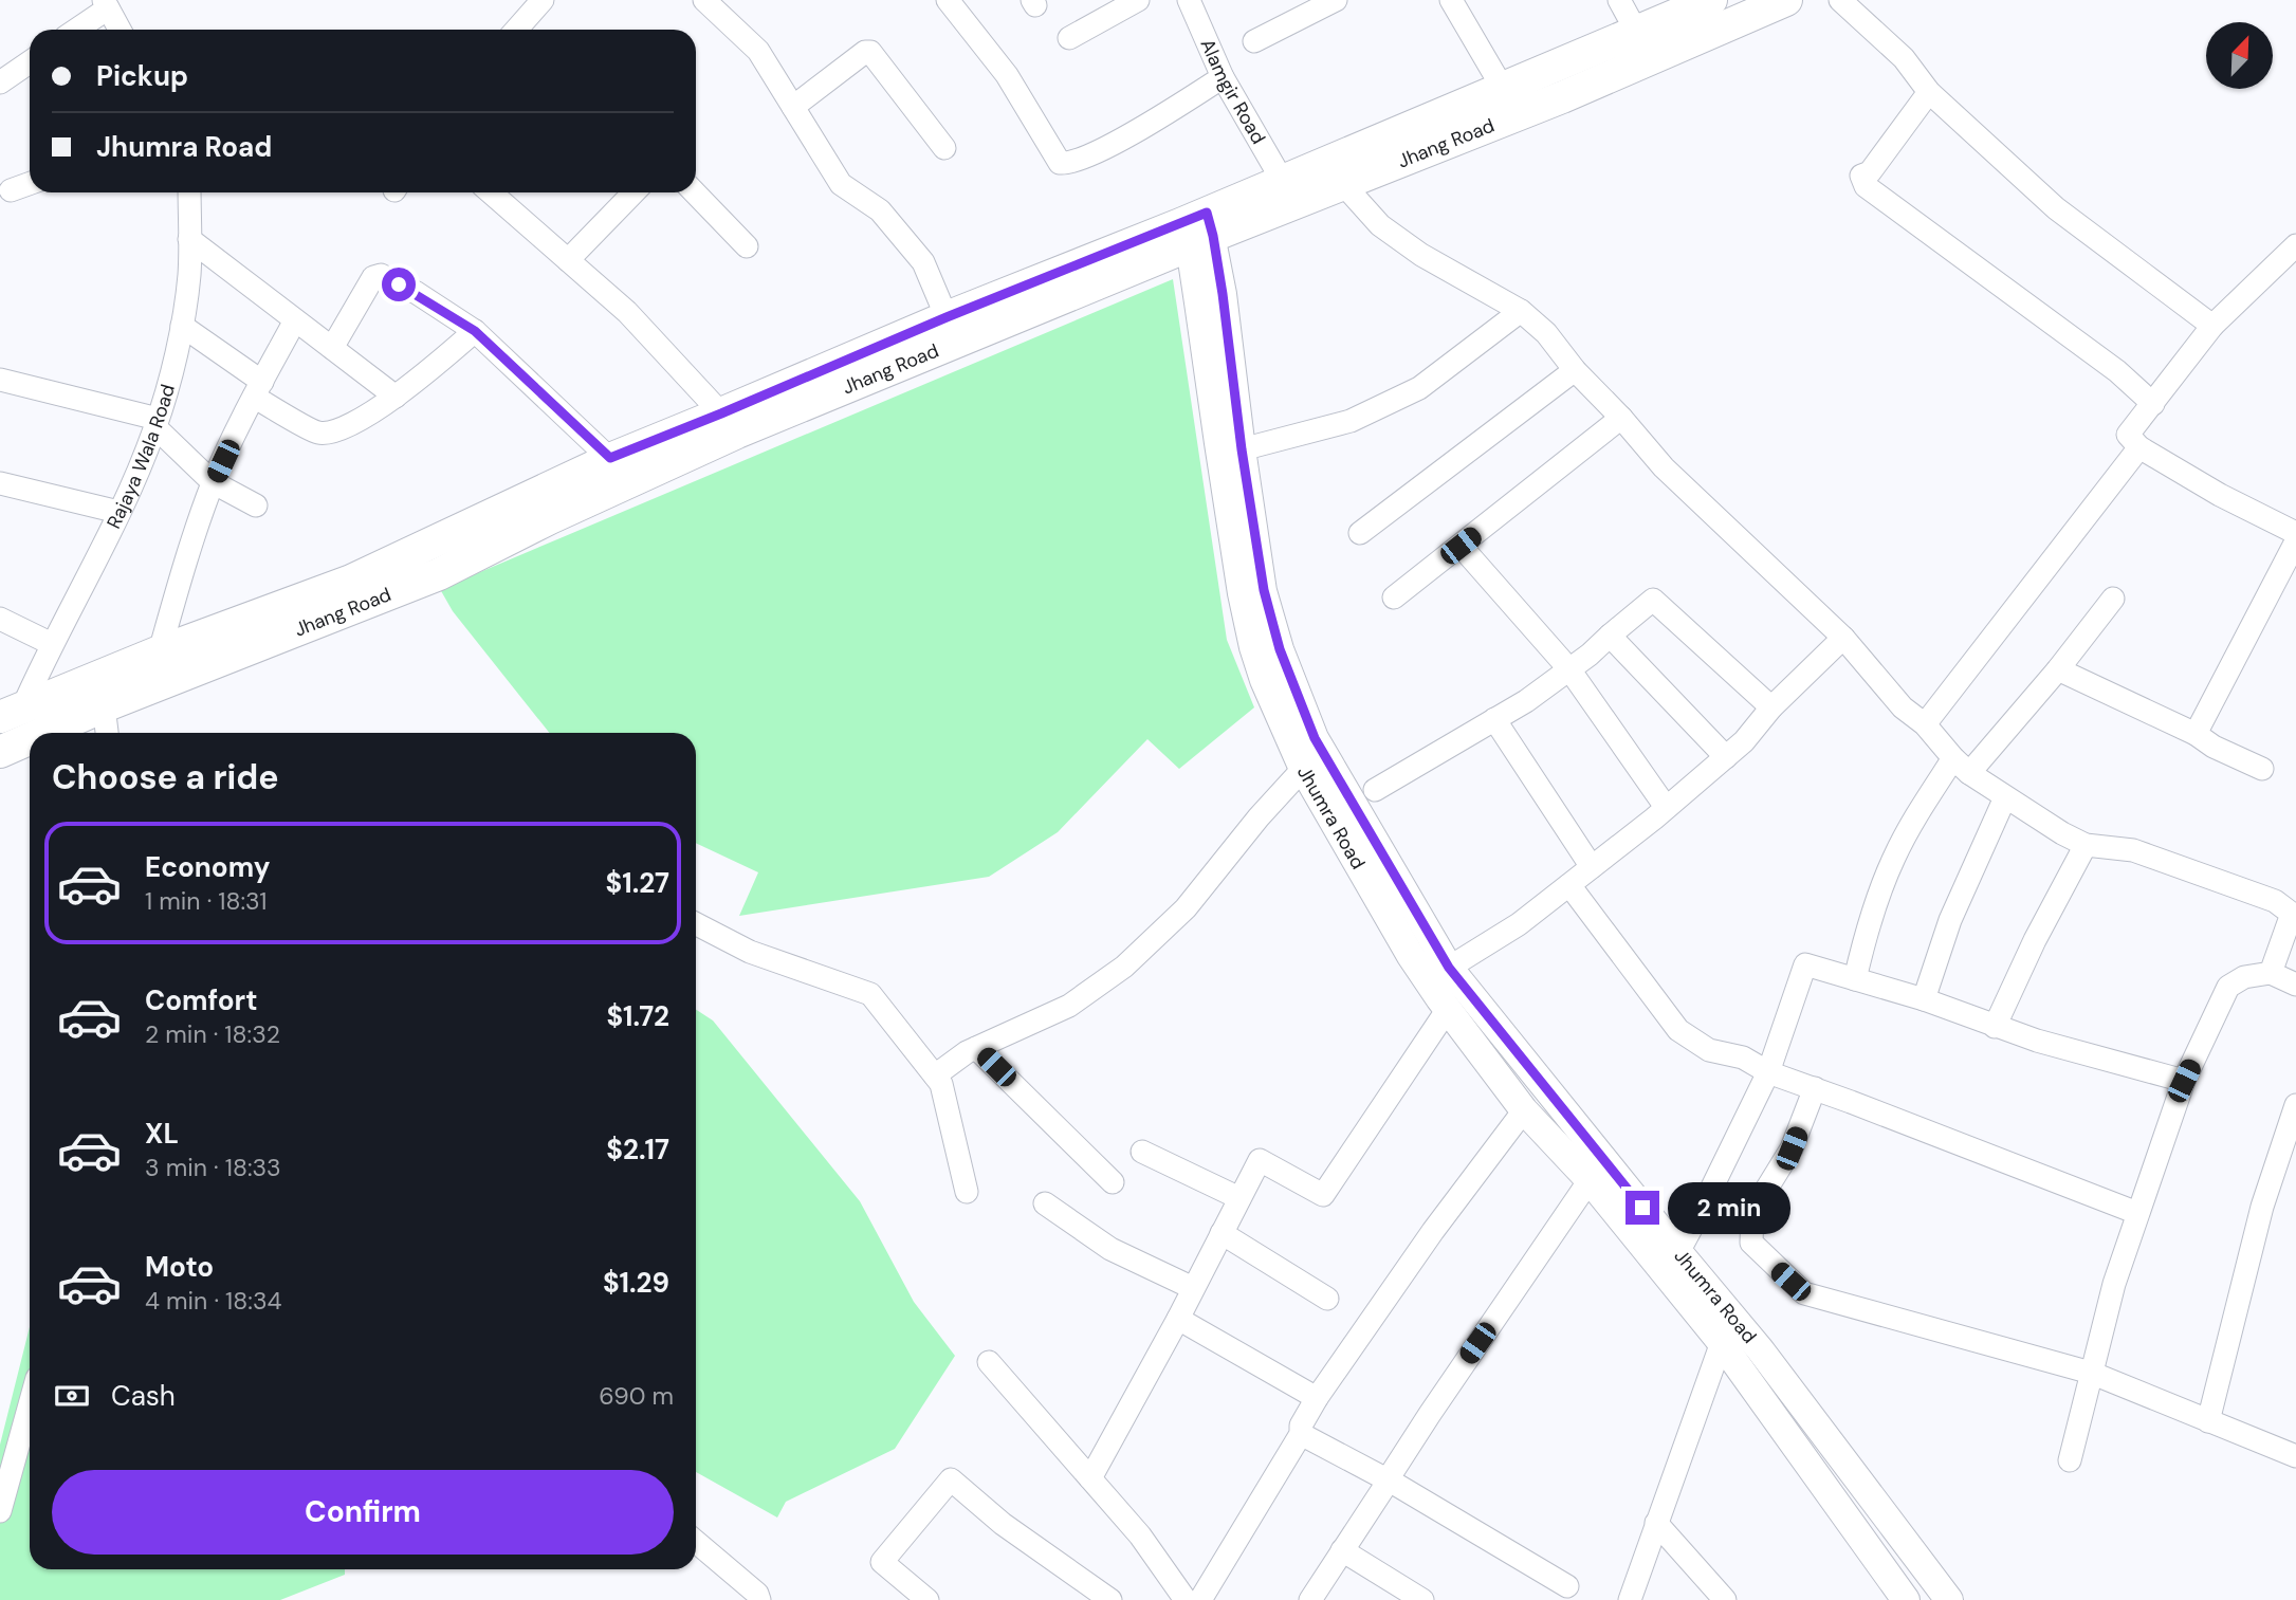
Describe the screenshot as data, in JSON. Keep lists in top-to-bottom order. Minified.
{"streets":{"highway":["Jhang Road"],"main road":["Jhumra Road"],"street":["Alamgir Road","Rajaya Wala Road"]},"crossings":[["Alamgir Road","Jhang Road"],["Jhang Road","Rajaya Wala Road"],["Jhang Road","Jhumra Road"]],"north":"top right","page":{"banner":["Pickup","Jhumra Road"],"heading":"Choose a ride","list":[{"name":"Economy","note":"1 min · 18:31","value":"$1.27"},{"name":"Comfort","note":"2 min · 18:32","value":"$1.72"},{"name":"XL","note":"3 min · 18:33","value":"$2.17"},{"name":"Moto","note":"4 min · 18:34","value":"$1.29"}],"bubble":"2 min","pay":["Cash","690 m"],"buttons":"Confirm"}}
